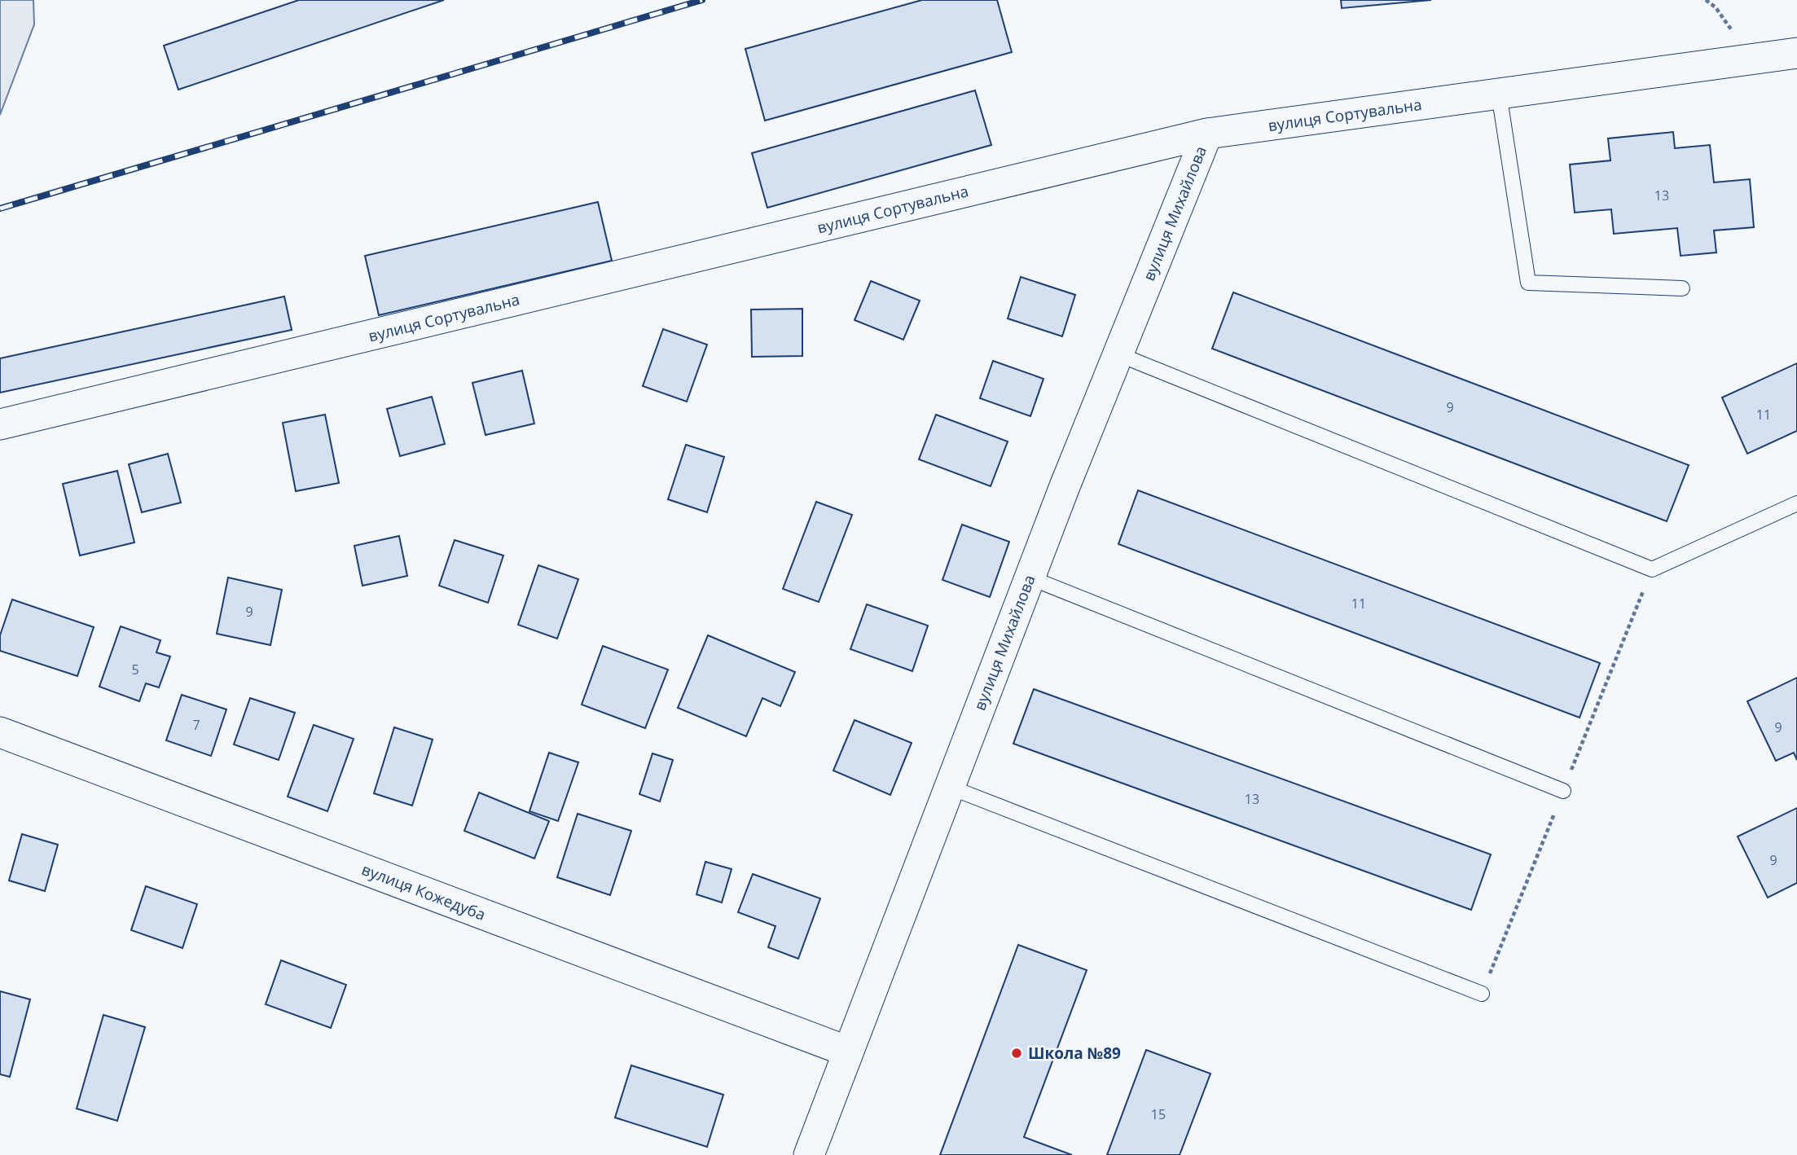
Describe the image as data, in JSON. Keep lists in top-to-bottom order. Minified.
{"streets":{"street":["вулиця Сортувальна","вулиця Михайлова","вулиця Кожедуба"]},"crossings":[["вулиця Сортувальна","вулиця Михайлова"],["вулиця Михайлова","вулиця Кожедуба"]],"places":["Школа №89"],"house_numbers":["13","9","11","11","9","5","7","9","13","9","15"]}
